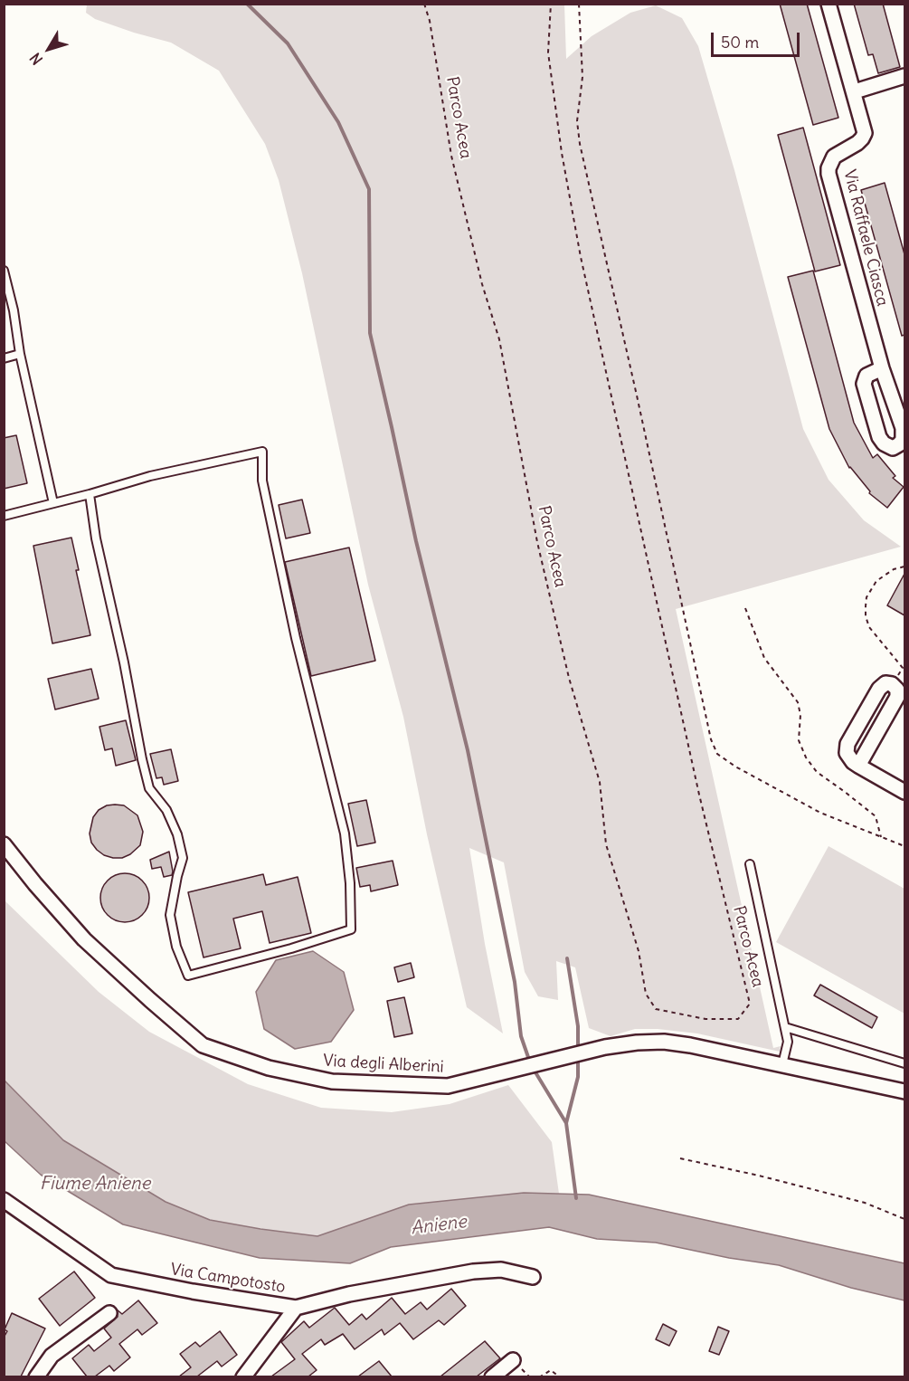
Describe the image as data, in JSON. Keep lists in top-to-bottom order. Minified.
{"streets":{"street":["Via Raffaele Ciasca","Via degli Alberini","Via Campotosto"],"path":["Parco Acea"]},"water":["Fiume Aniene","Aniene"],"scale_bar":"50 m","north":"bottom left"}
